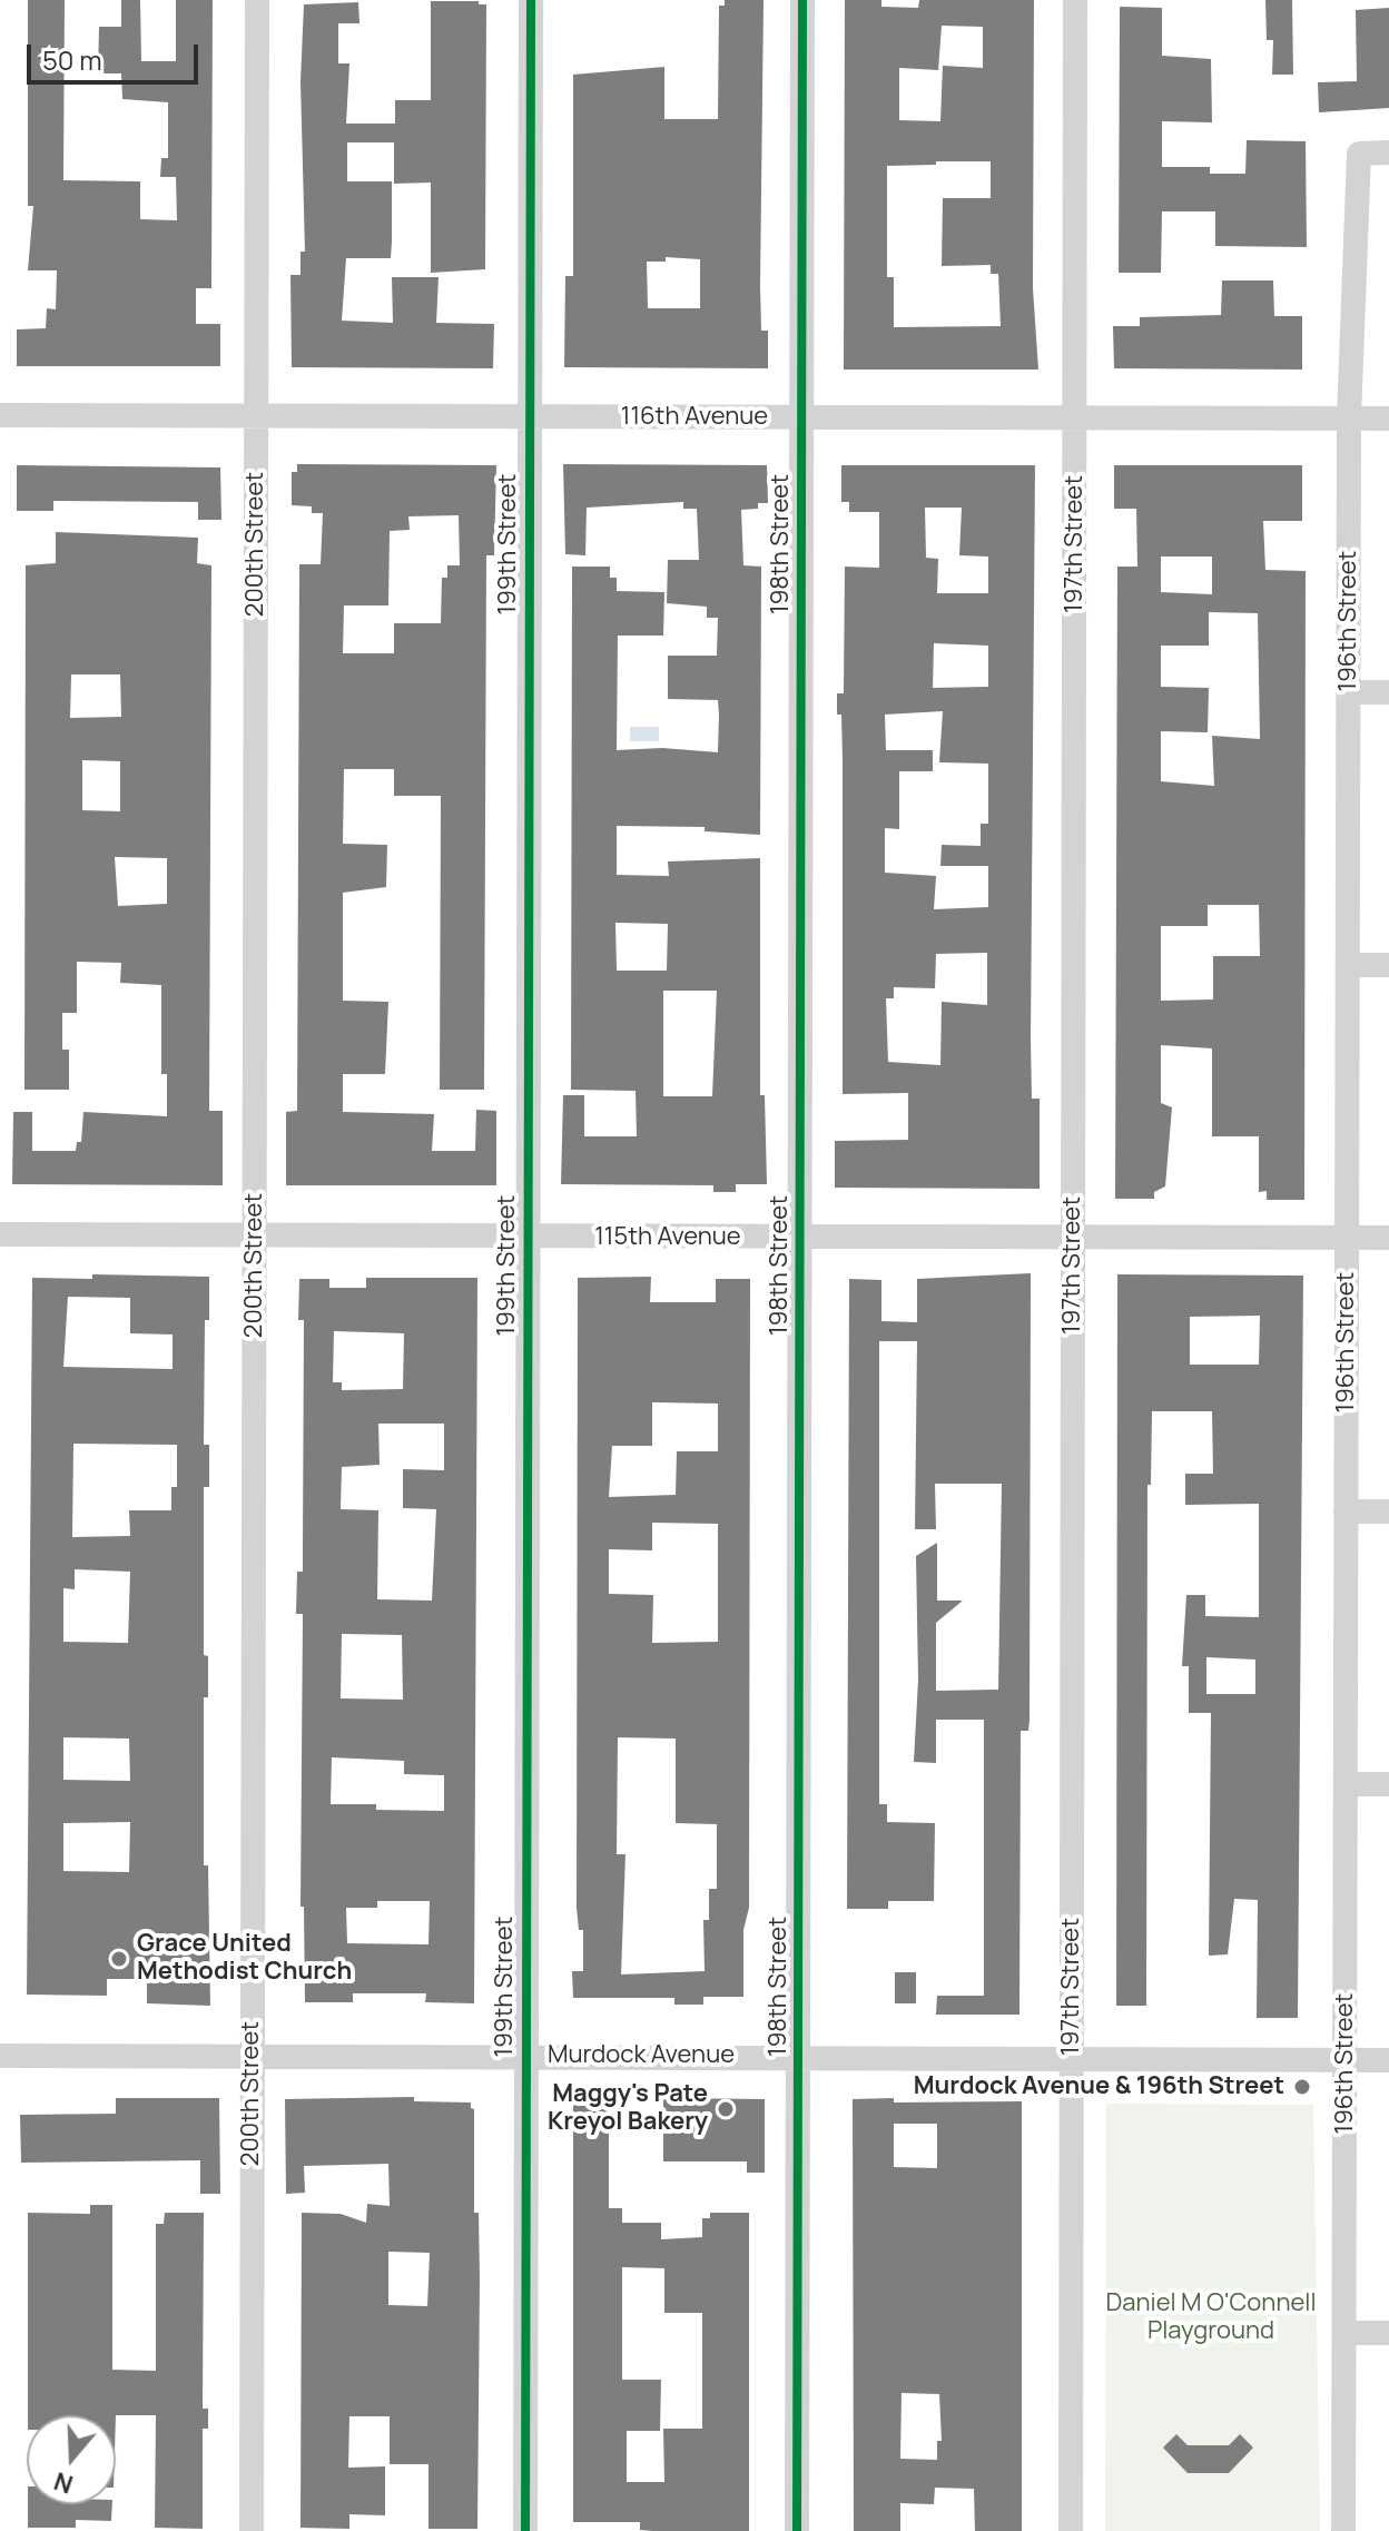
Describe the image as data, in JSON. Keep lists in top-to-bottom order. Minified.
{"streets":{"street":["116th Avenue","200th Street","199th Street","198th Street","197th Street","196th Street","115th Avenue","Murdock Avenue"]},"crossings":[["116th Avenue","200th Street"],["116th Avenue","199th Street"],["116th Avenue","198th Street"],["116th Avenue","197th Street"],["116th Avenue","196th Street"],["200th Street","115th Avenue"],["200th Street","Murdock Avenue"],["199th Street","115th Avenue"],["199th Street","Murdock Avenue"],["198th Street","115th Avenue"],["198th Street","Murdock Avenue"],["197th Street","115th Avenue"],["197th Street","Murdock Avenue"],["196th Street","115th Avenue"],["196th Street","Murdock Avenue"]],"parks":["Daniel M O'Connell Playground"],"places":["Grace United Methodist Church","Murdock Avenue & 196th Street","Maggy's Pate Kreyol Bakery"],"scale_bar":"50 m","north":"bottom"}
